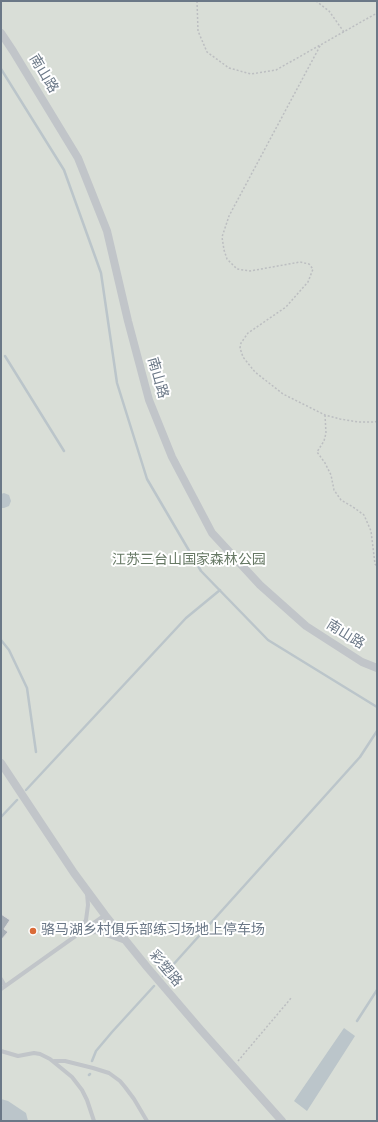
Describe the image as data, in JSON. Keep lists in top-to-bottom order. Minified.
{"streets":{"street":["南山路","彩塑路"]},"parks":["江苏三台山国家森林公园"],"places":["骆马湖乡村俱乐部练习场地上停车场"]}
